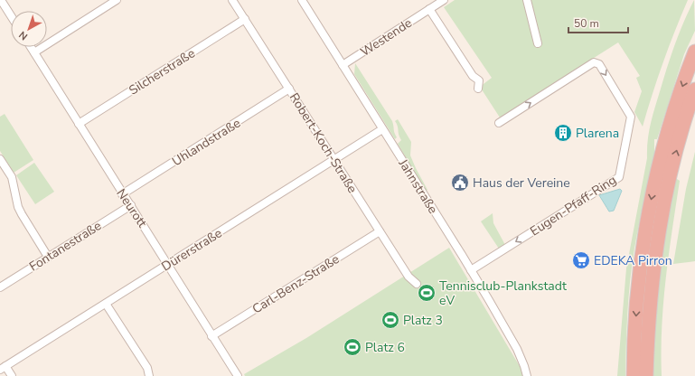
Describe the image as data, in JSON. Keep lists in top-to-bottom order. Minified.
{"streets":{"street":["Westende","Silcherstraße","Uhlandstraße","Robert-Koch-Straße","Jahnstraße","Eugen-Pfaff-Ring","Neurott","Fontanestraße","Dürerstraße","Carl-Benz-Straße"]},"crossings":[["Westende","Jahnstraße"],["Silcherstraße","Robert-Koch-Straße"],["Silcherstraße","Neurott"],["Uhlandstraße","Robert-Koch-Straße"],["Uhlandstraße","Neurott"],["Robert-Koch-Straße","Dürerstraße"],["Robert-Koch-Straße","Carl-Benz-Straße"],["Jahnstraße","Eugen-Pfaff-Ring"],["Jahnstraße","Dürerstraße"],["Neurott","Fontanestraße"],["Neurott","Dürerstraße"],["Neurott","Carl-Benz-Straße"]],"places":{"building":["Plarena"],"public building":["Haus der Vereine"],"supermarket":["EDEKA Pirron"],"sports":["Tennisclub-Plankstadt eV","Platz 3","Platz 6"]},"scale_bar":"50 m","north":"bottom left"}
